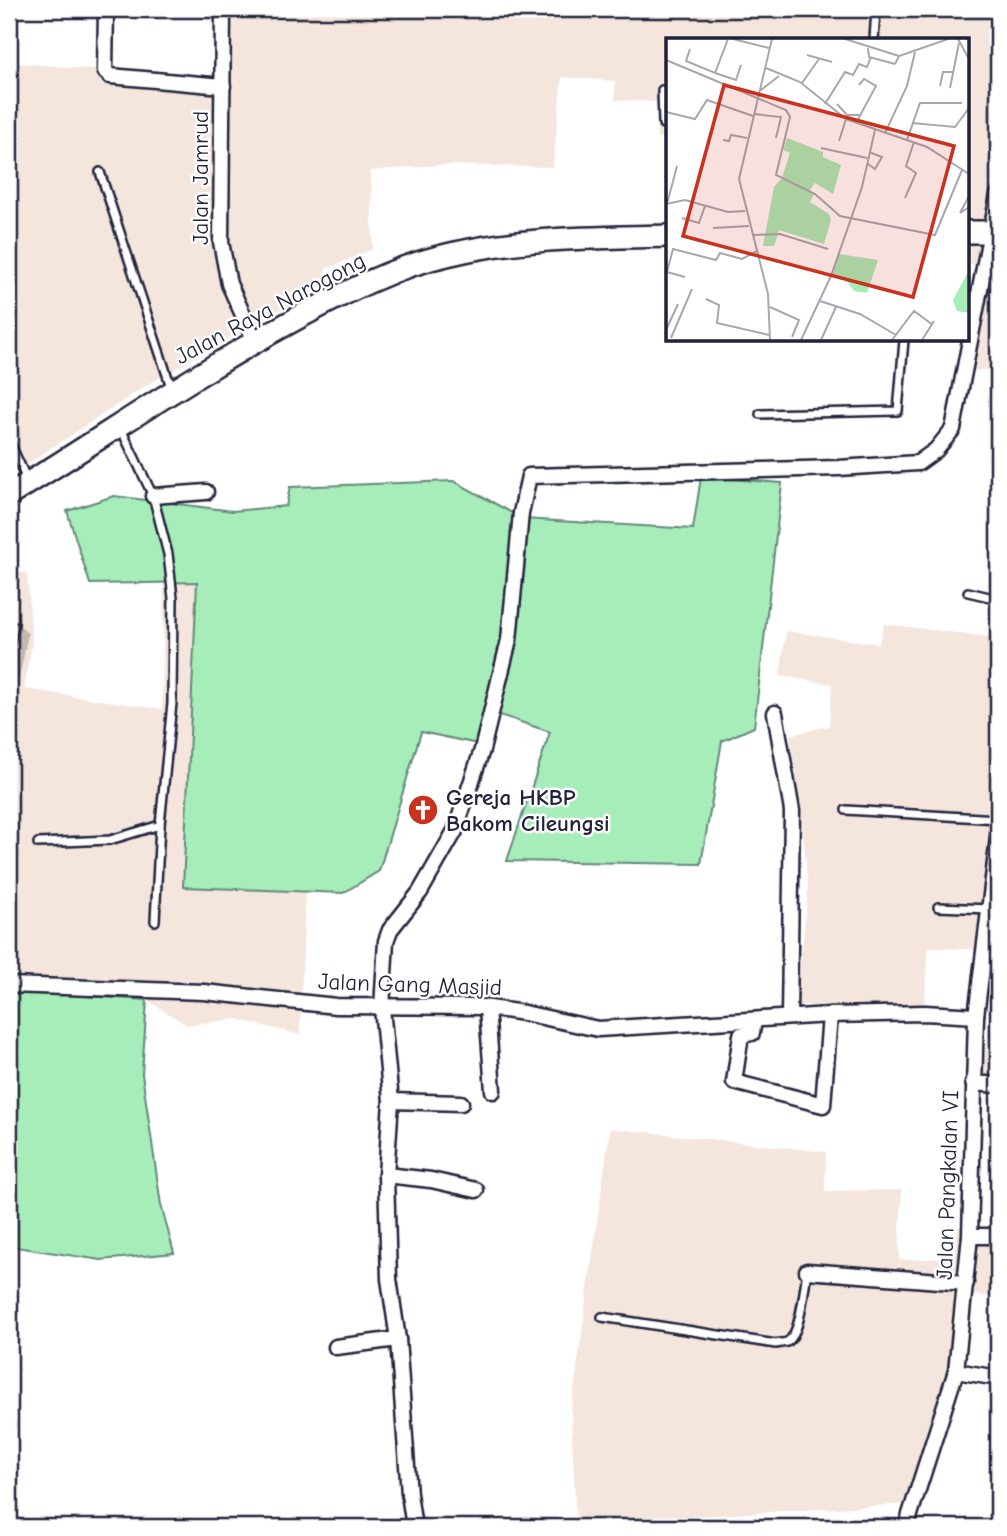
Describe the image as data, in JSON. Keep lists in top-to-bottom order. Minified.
{"streets":{"main road":["Jalan Raya Narogong"],"street":["Jalan Jamrud","Jalan Gang Masjid","Jalan Pangkalan VI"]},"crossings":[["Jalan Jamrud","Jalan Raya Narogong"],["Jalan Gang Masjid","Jalan Pangkalan VI"]],"places":{"church":["Gereja HKBP Bakom Cileungsi"]}}
